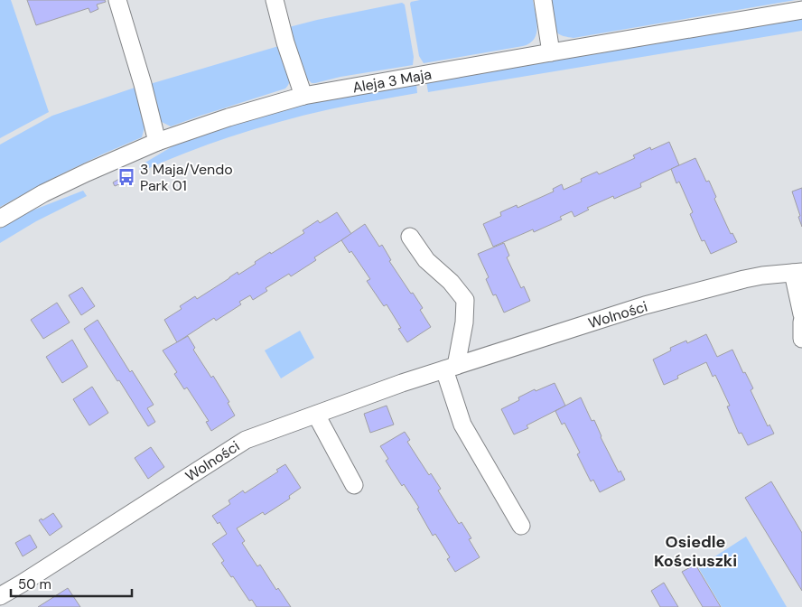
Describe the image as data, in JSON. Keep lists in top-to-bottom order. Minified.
{"streets":{"street":["Aleja 3 Maja","Wolności"]},"districts":["Osiedle Kościuszki"],"places":{"bus stop":["3 Maja/Vendo Park 01"]},"scale_bar":"50 m"}
